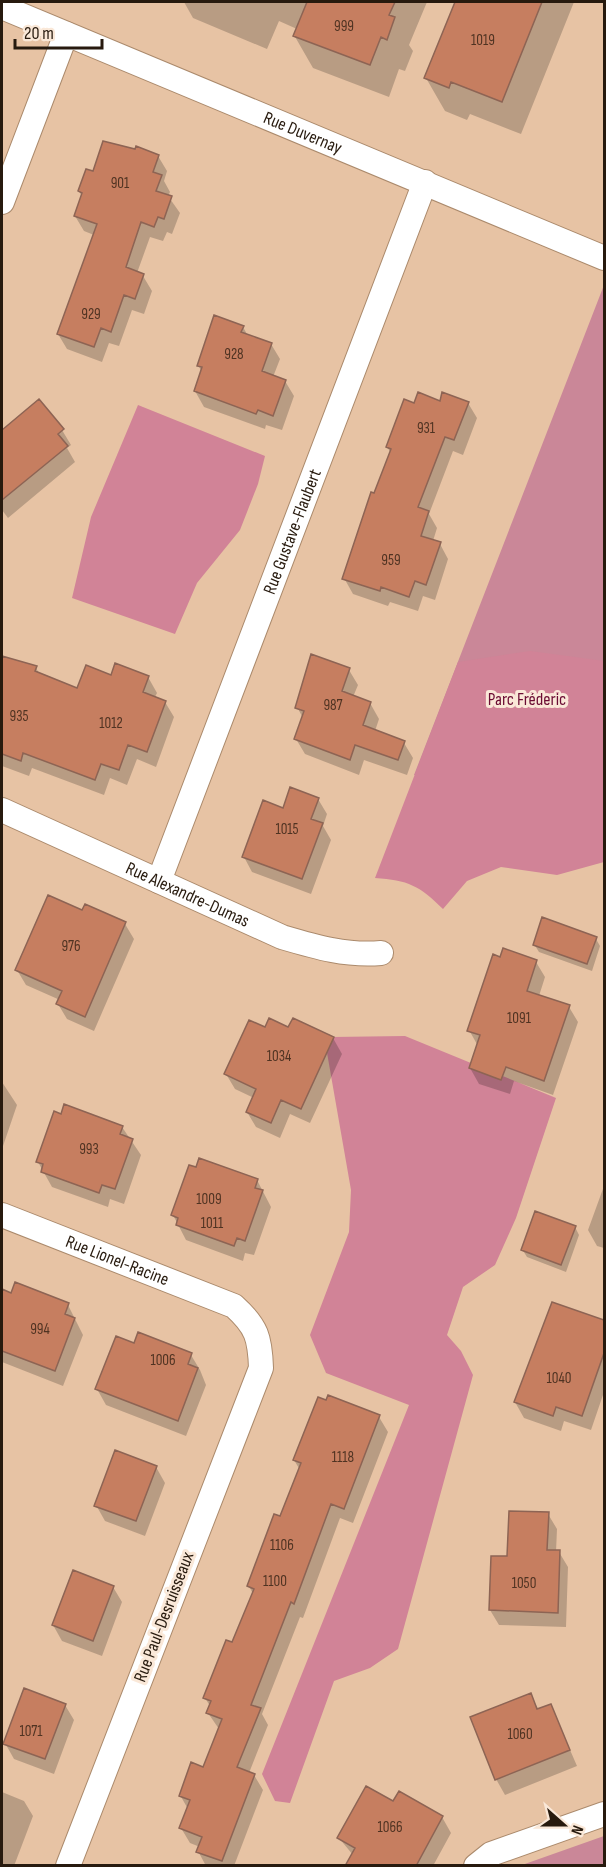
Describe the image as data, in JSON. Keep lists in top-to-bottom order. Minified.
{"streets":{"street":["Rue Duvernay","Rue Gustave-Flaubert","Rue Alexandre-Dumas","Rue Lionel-Racine","Rue Paul-Desruisseaux"]},"crossings":[["Rue Duvernay","Rue Gustave-Flaubert"],["Rue Gustave-Flaubert","Rue Alexandre-Dumas"],["Rue Lionel-Racine","Rue Paul-Desruisseaux"]],"parks":["Parc Fréderic"],"house_numbers":["999","1019","901","929","928","931","959","987","935","1012","1015","976","1091","1034","993","1009","1011","994","1006","1040","1118","1106","1100","1050","1071","1060","1066"],"scale_bar":"20 m","north":"right"}
